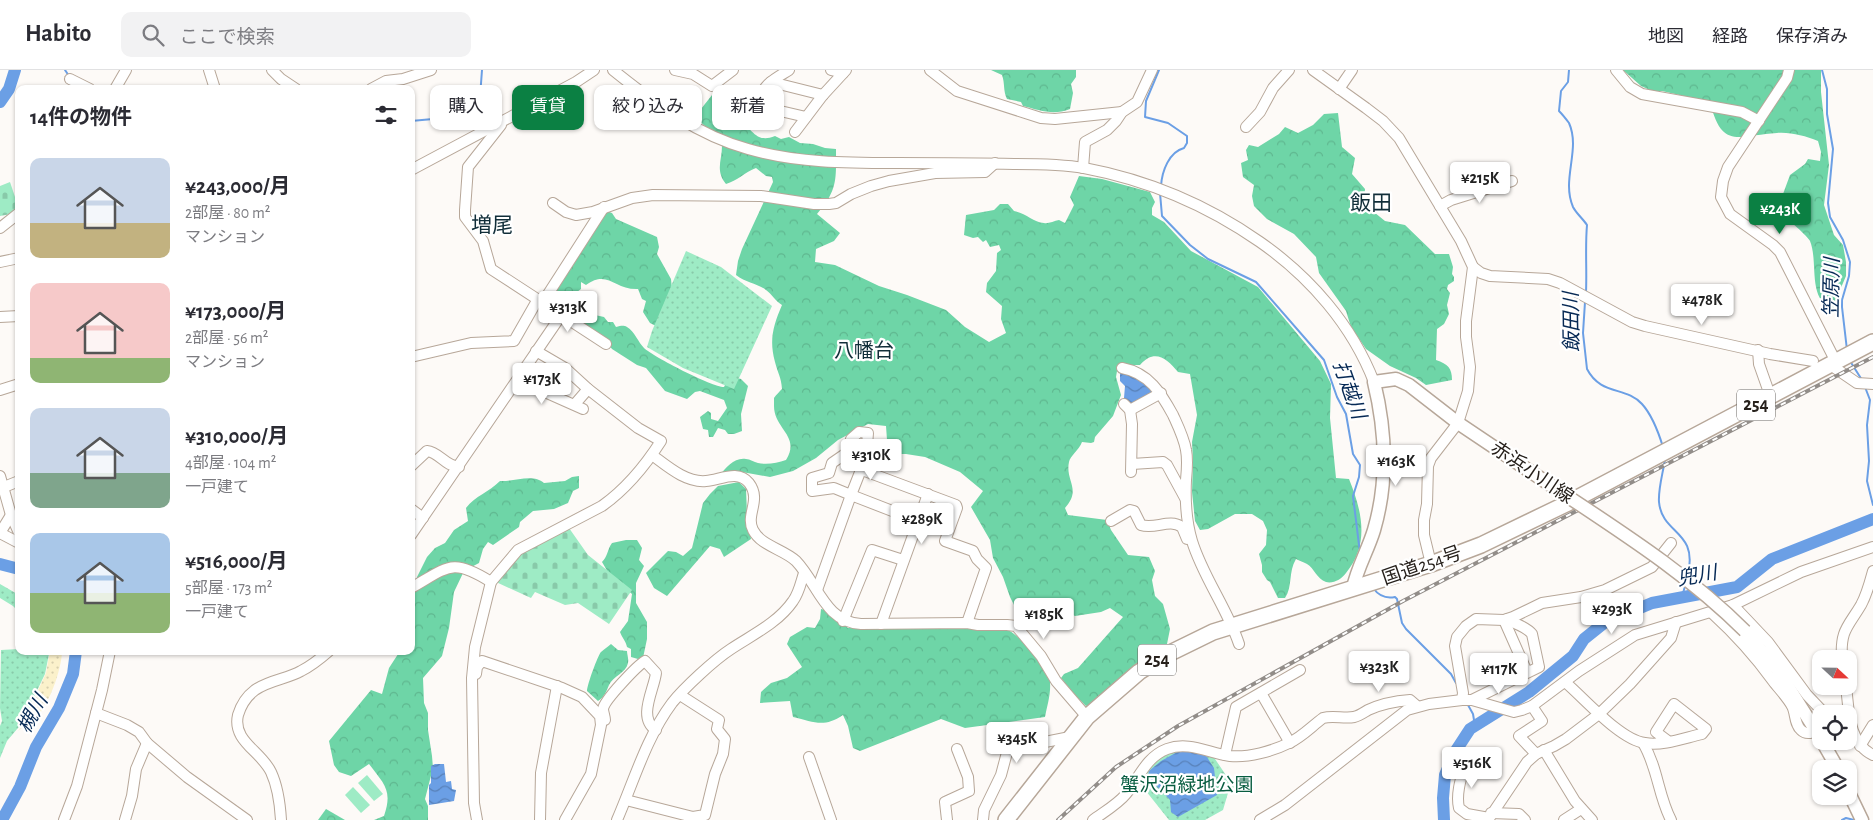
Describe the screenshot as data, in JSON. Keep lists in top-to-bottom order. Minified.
{"streets":{"highway":["254","国道254号"],"main road":["赤浜小川線"]},"districts":["飯田","増尾","八幡台"],"water":["笠原川","飯田川","打越川","兜川","槻川"],"parks":["蟹沢沼緑地公園"],"north":"right","page":{"header":"Habito","search":"ここで検索","nav":["地図","経路","保存済み"],"chip":["購入","賃貸","絞り込み","新着"],"heading":"14件の物件","list":[{"name":"¥243,000/月","note":"2部屋 · 80 m² · マンション"},{"name":"¥173,000/月","note":"2部屋 · 56 m² · マンション"},{"name":"¥310,000/月","note":"4部屋 · 104 m² · 一戸建て"},{"name":"¥516,000/月","note":"5部屋 · 173 m² · 一戸建て"}],"price":["¥215K","¥243K","¥478K","¥313K","¥173K","¥310K","¥163K","¥289K","¥293K","¥185K","¥323K","¥117K","¥345K","¥516K"]}}
